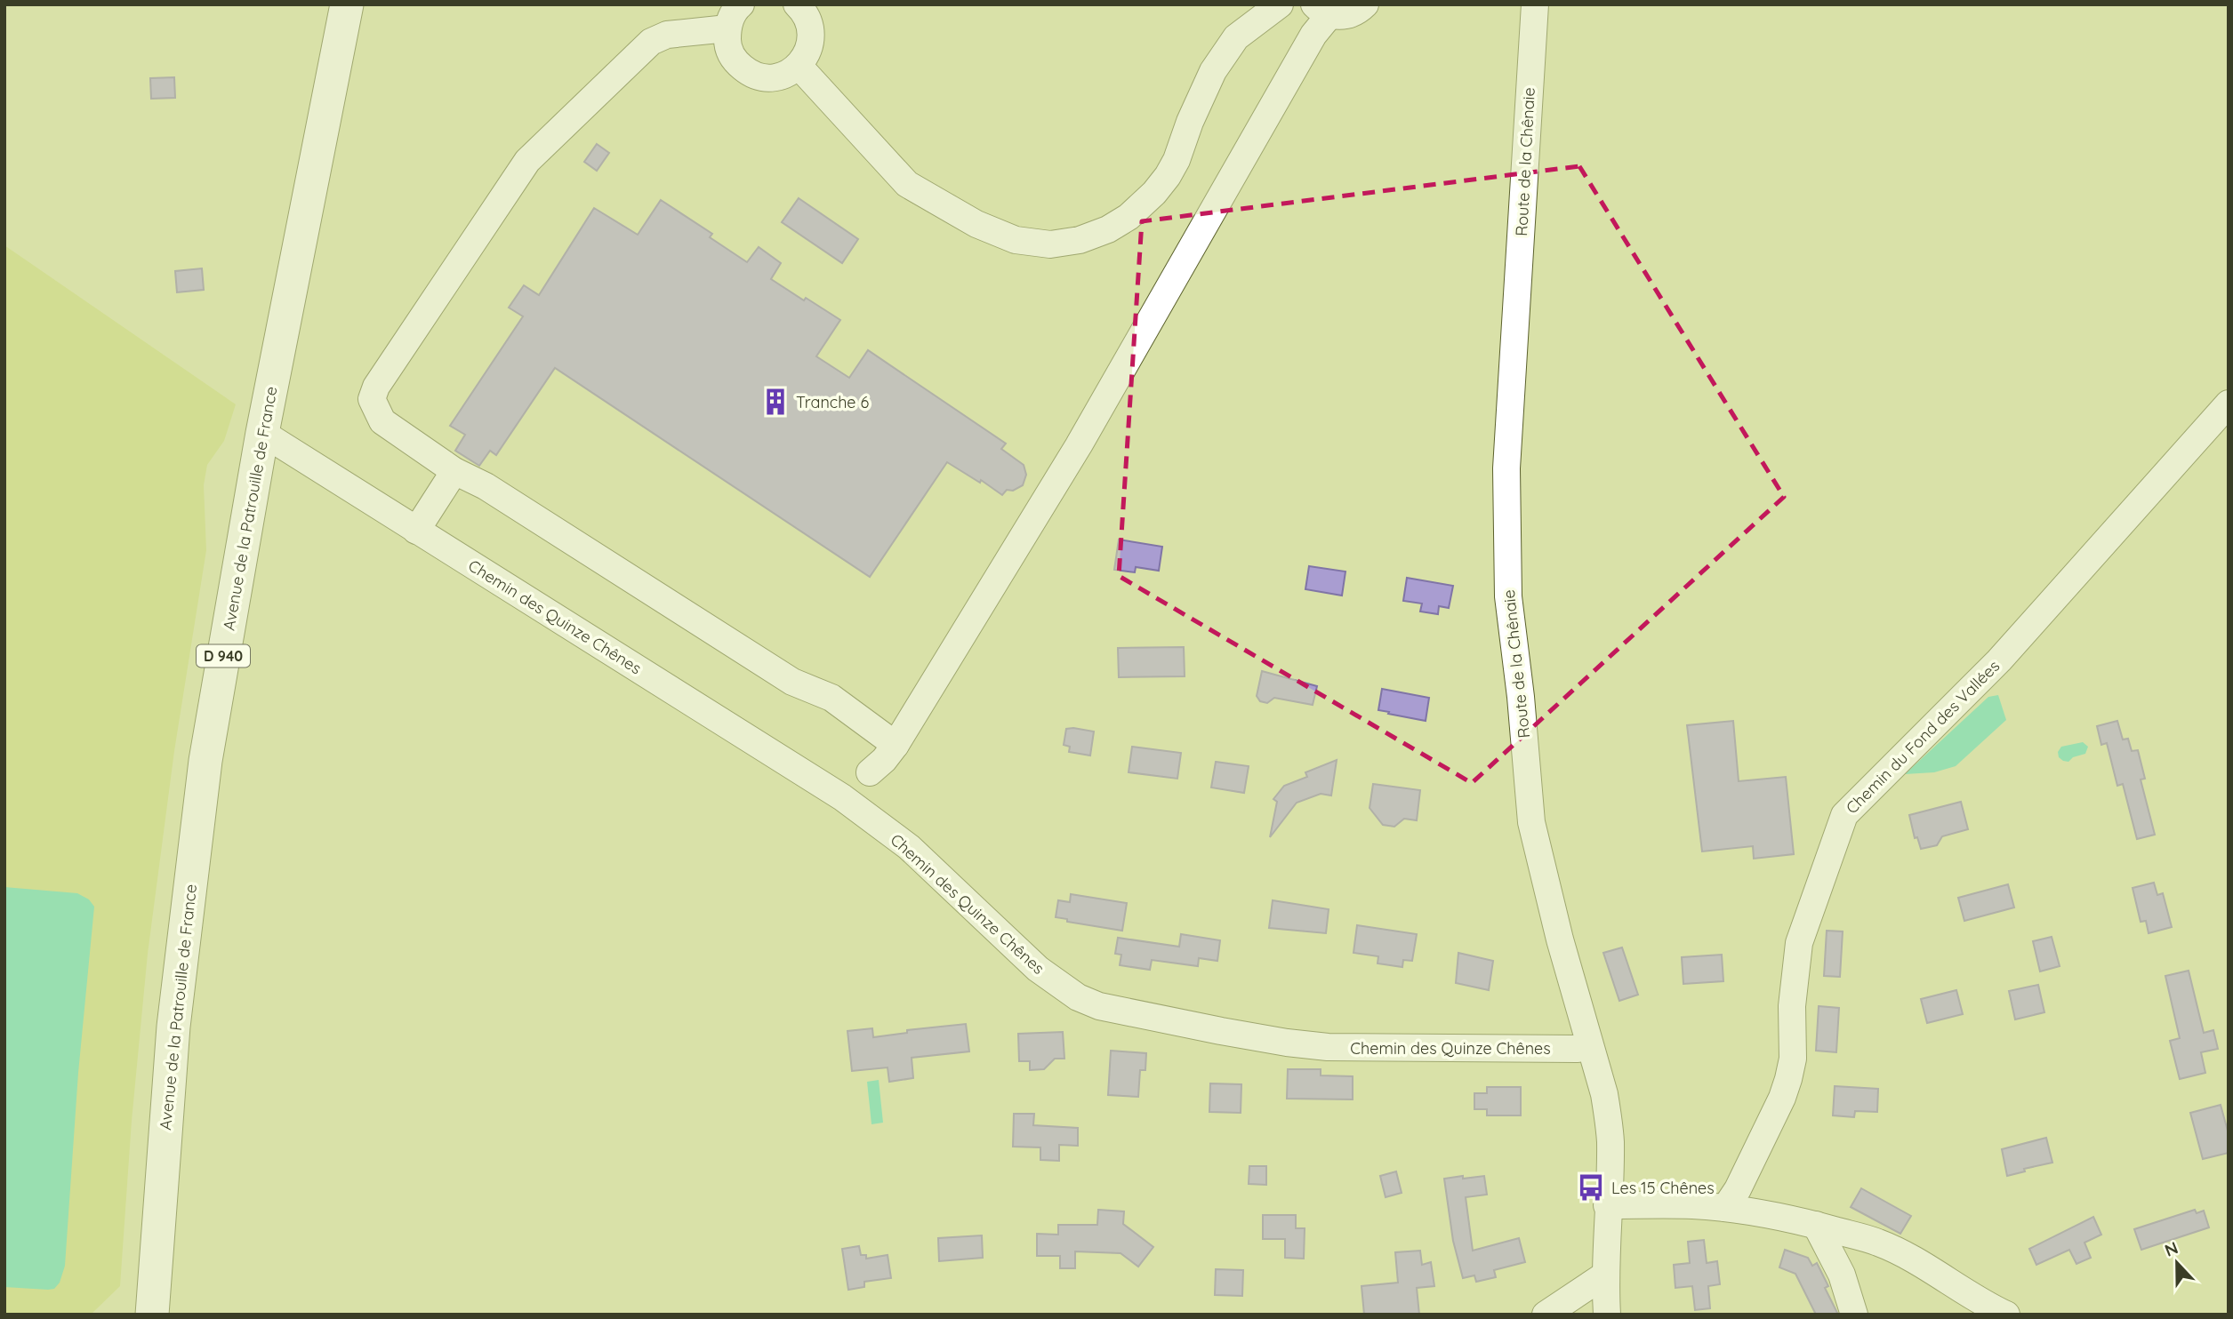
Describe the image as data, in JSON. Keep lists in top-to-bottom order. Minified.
{"streets":{"main road":["Avenue de la Patrouille de France","D 940"],"street":["Route de la Chênaie","Chemin des Quinze Chênes","Chemin du Fond des Vallées"]},"crossings":[["Route de la Chênaie","Chemin des Quinze Chênes"],["Avenue de la Patrouille de France","Chemin des Quinze Chênes"]],"places":{"building":["Tranche 6"],"bus stop":["Les 15 Chênes"]},"north":"top"}
